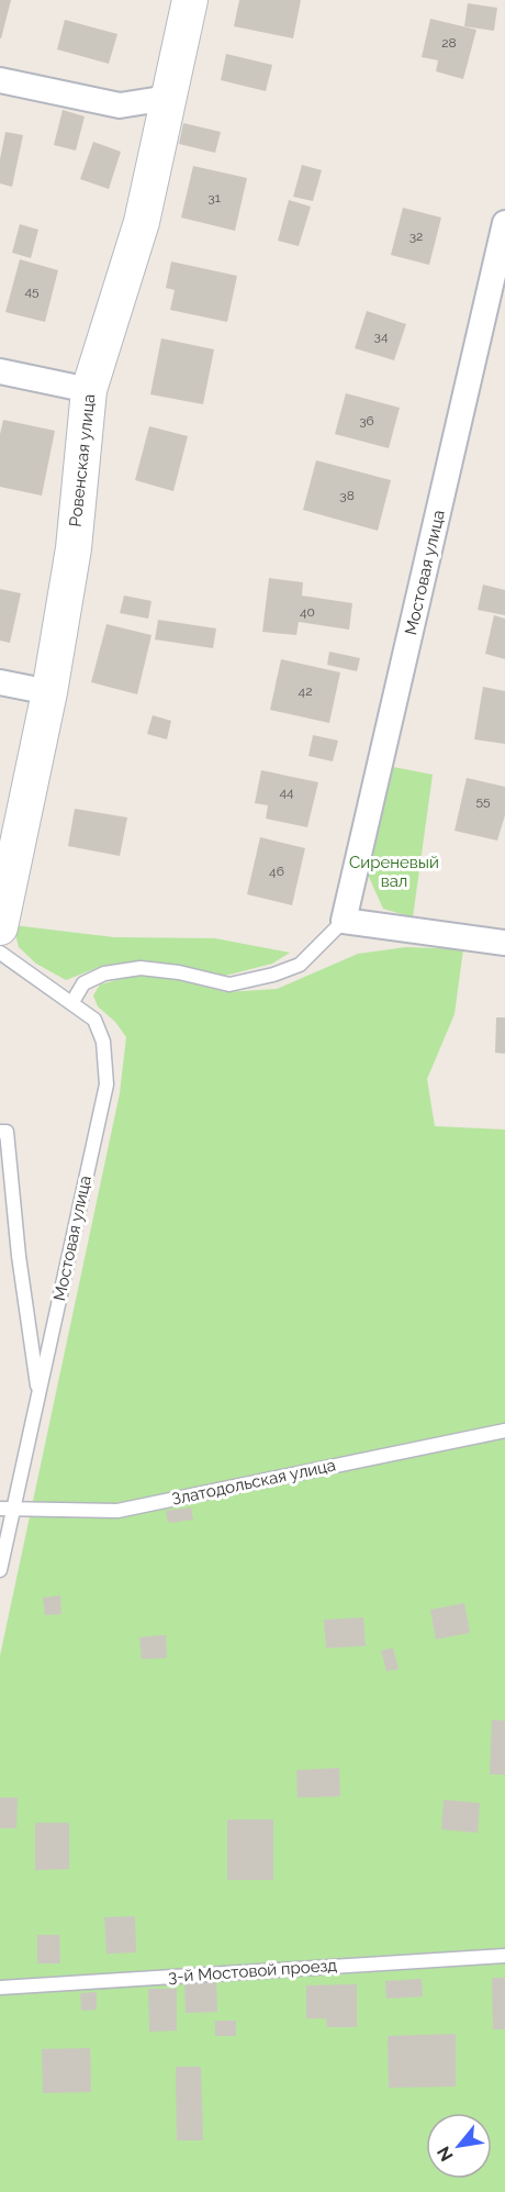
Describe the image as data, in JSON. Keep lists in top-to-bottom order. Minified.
{"streets":{"street":["Ровенская улица","Мостовая улица"],"lane":["Златодольская улица","3-й Мостовой проезд"]},"crossings":[["Мостовая улица","Златодольская улица"]],"parks":["Сиреневый вал"],"house_numbers":["28","31","32","45","34","36","38","40","42","44","55","46"],"north":"bottom left"}
